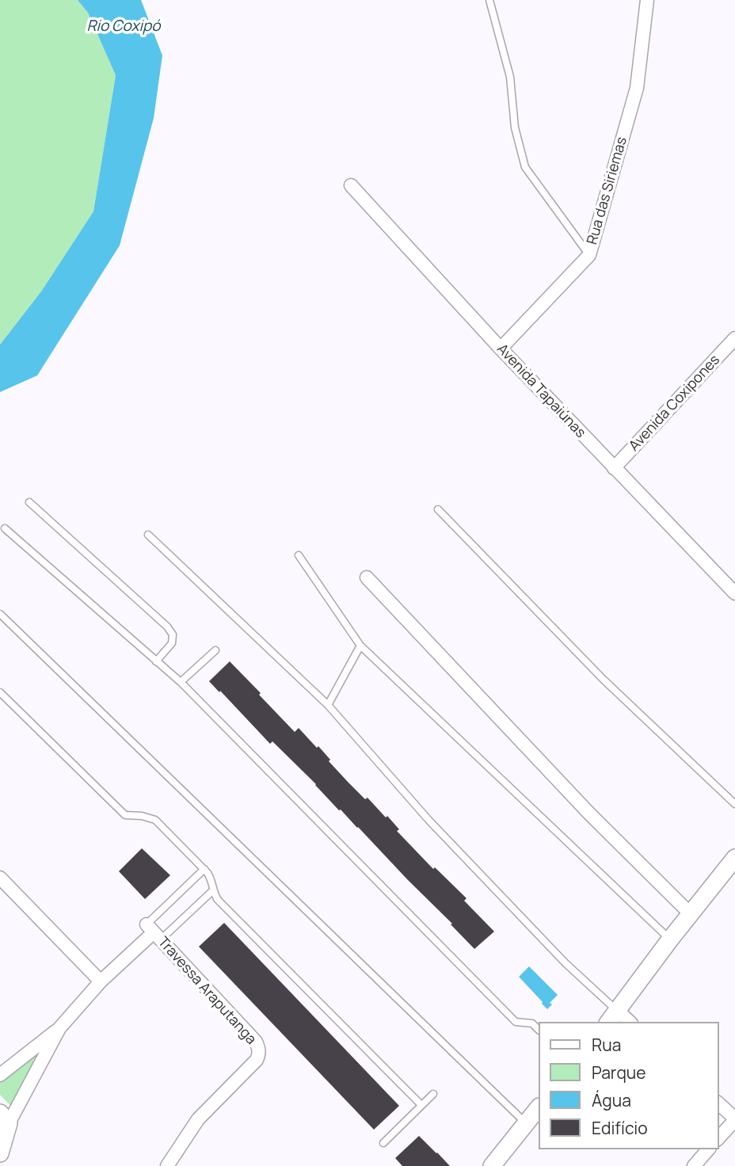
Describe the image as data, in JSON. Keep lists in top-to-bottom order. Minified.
{"streets":{"street":["Rua das Siriemas","Avenida Tapaiúnas","Avenida Coxipones","Travessa Araputanga"]},"crossings":[["Rua das Siriemas","Avenida Tapaiúnas"],["Avenida Tapaiúnas","Avenida Coxipones"]],"water":["Rio Coxipó"],"legend":["Rua","Parque","Água","Edifício"]}
